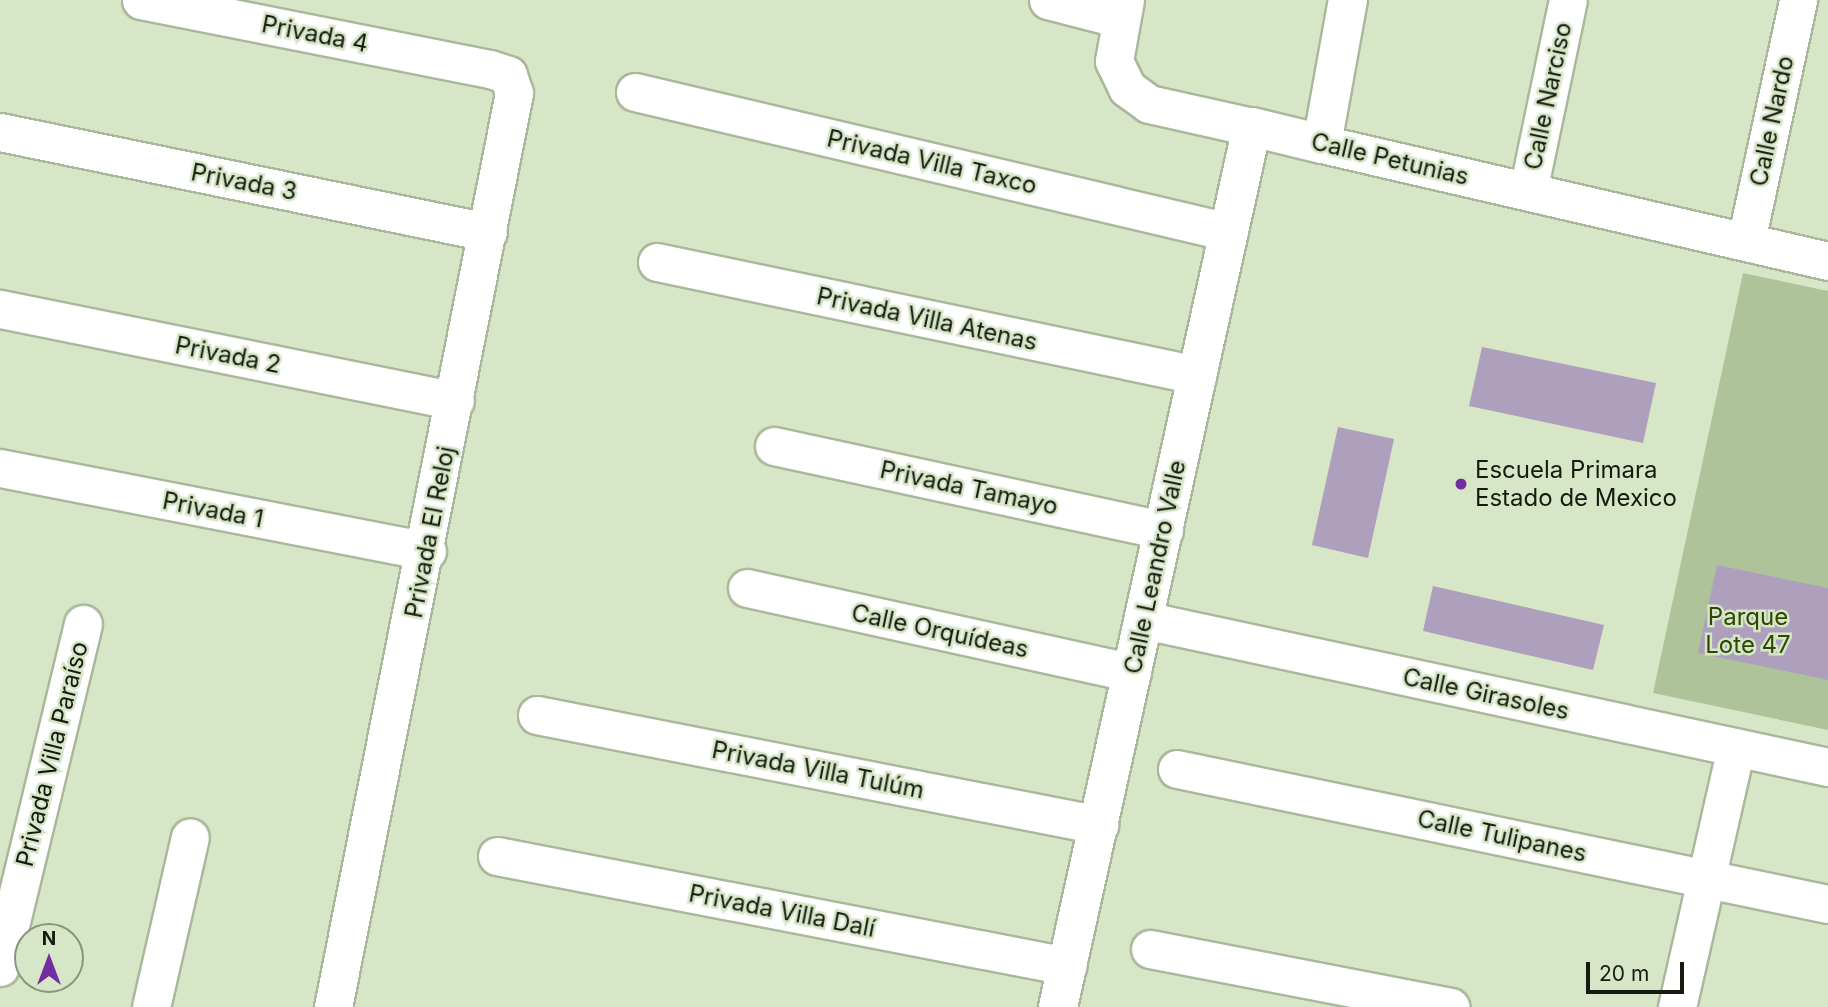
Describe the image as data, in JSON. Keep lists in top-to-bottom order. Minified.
{"streets":{"street":["Privada 4","Calle Narciso","Calle Nardo","Calle Petunias","Privada Villa Taxco","Privada 3","Privada Villa Atenas","Privada 2","Privada Tamayo","Privada 1","Privada El Reloj","Calle Leandro Valle","Calle Orquídeas","Calle Girasoles","Privada Villa Paraíso","Privada Villa Tulúm","Calle Tulipanes","Privada Villa Dalí"]},"crossings":[["Privada 4","Privada El Reloj"],["Calle Narciso","Calle Petunias"],["Calle Nardo","Calle Petunias"],["Calle Petunias","Calle Leandro Valle"],["Privada Villa Taxco","Calle Leandro Valle"],["Privada 3","Privada El Reloj"],["Privada Villa Atenas","Calle Leandro Valle"],["Privada 2","Privada El Reloj"],["Privada Tamayo","Calle Leandro Valle"],["Privada 1","Privada El Reloj"],["Calle Leandro Valle","Calle Orquídeas"],["Calle Leandro Valle","Calle Girasoles"],["Calle Leandro Valle","Privada Villa Tulúm"],["Calle Leandro Valle","Privada Villa Dalí"]],"parks":["Parque Lote 47"],"places":["Escuela Primara Estado de Mexico"],"scale_bar":"20 m","north":"top"}
